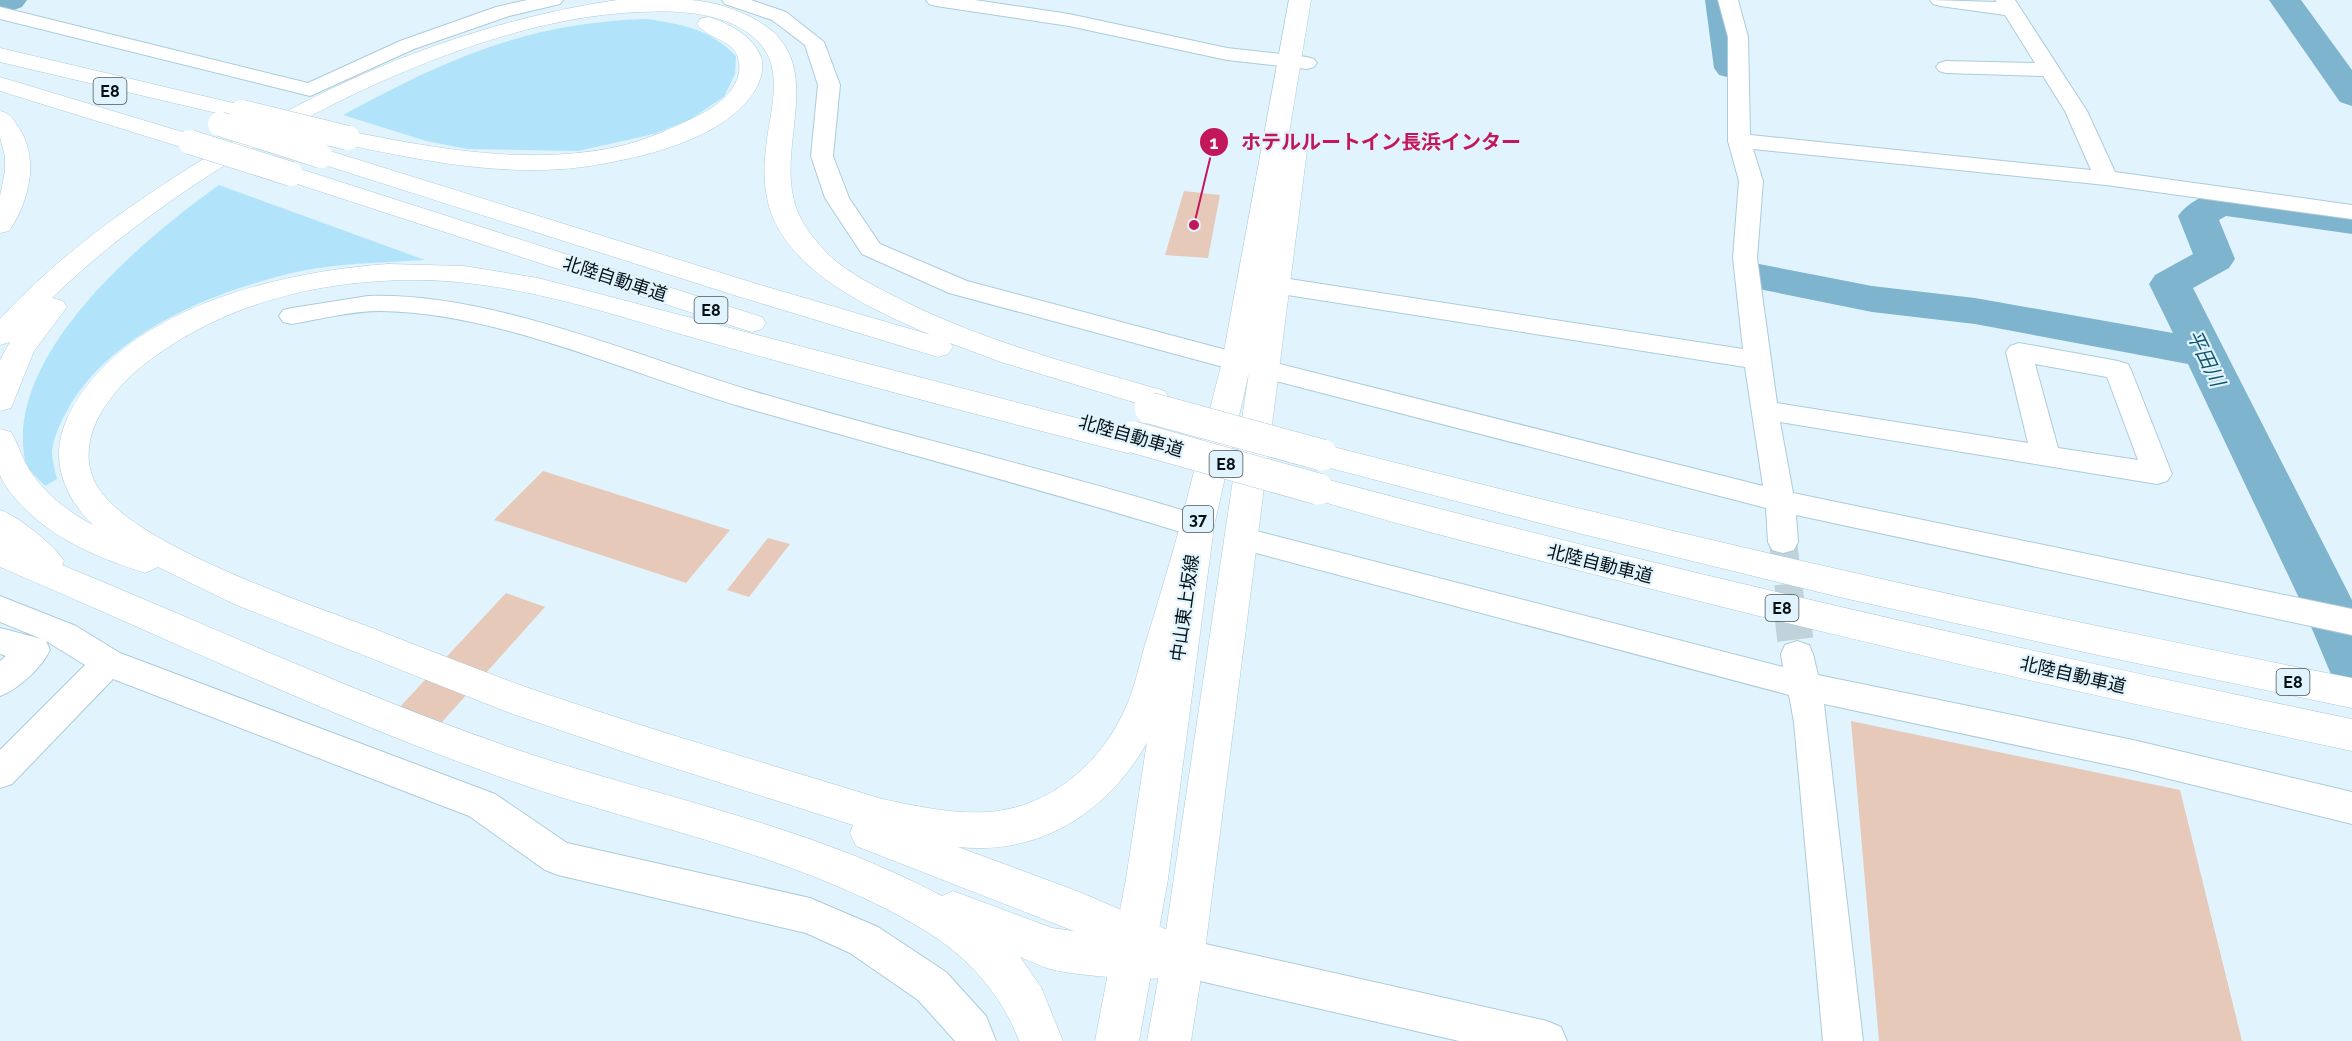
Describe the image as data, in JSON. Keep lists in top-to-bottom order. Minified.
{"streets":{"main road":["E8","北陸自動車道","37","中山東上坂線"]},"water":["平田川"],"places":["ホテルルートイン長浜インター"]}
